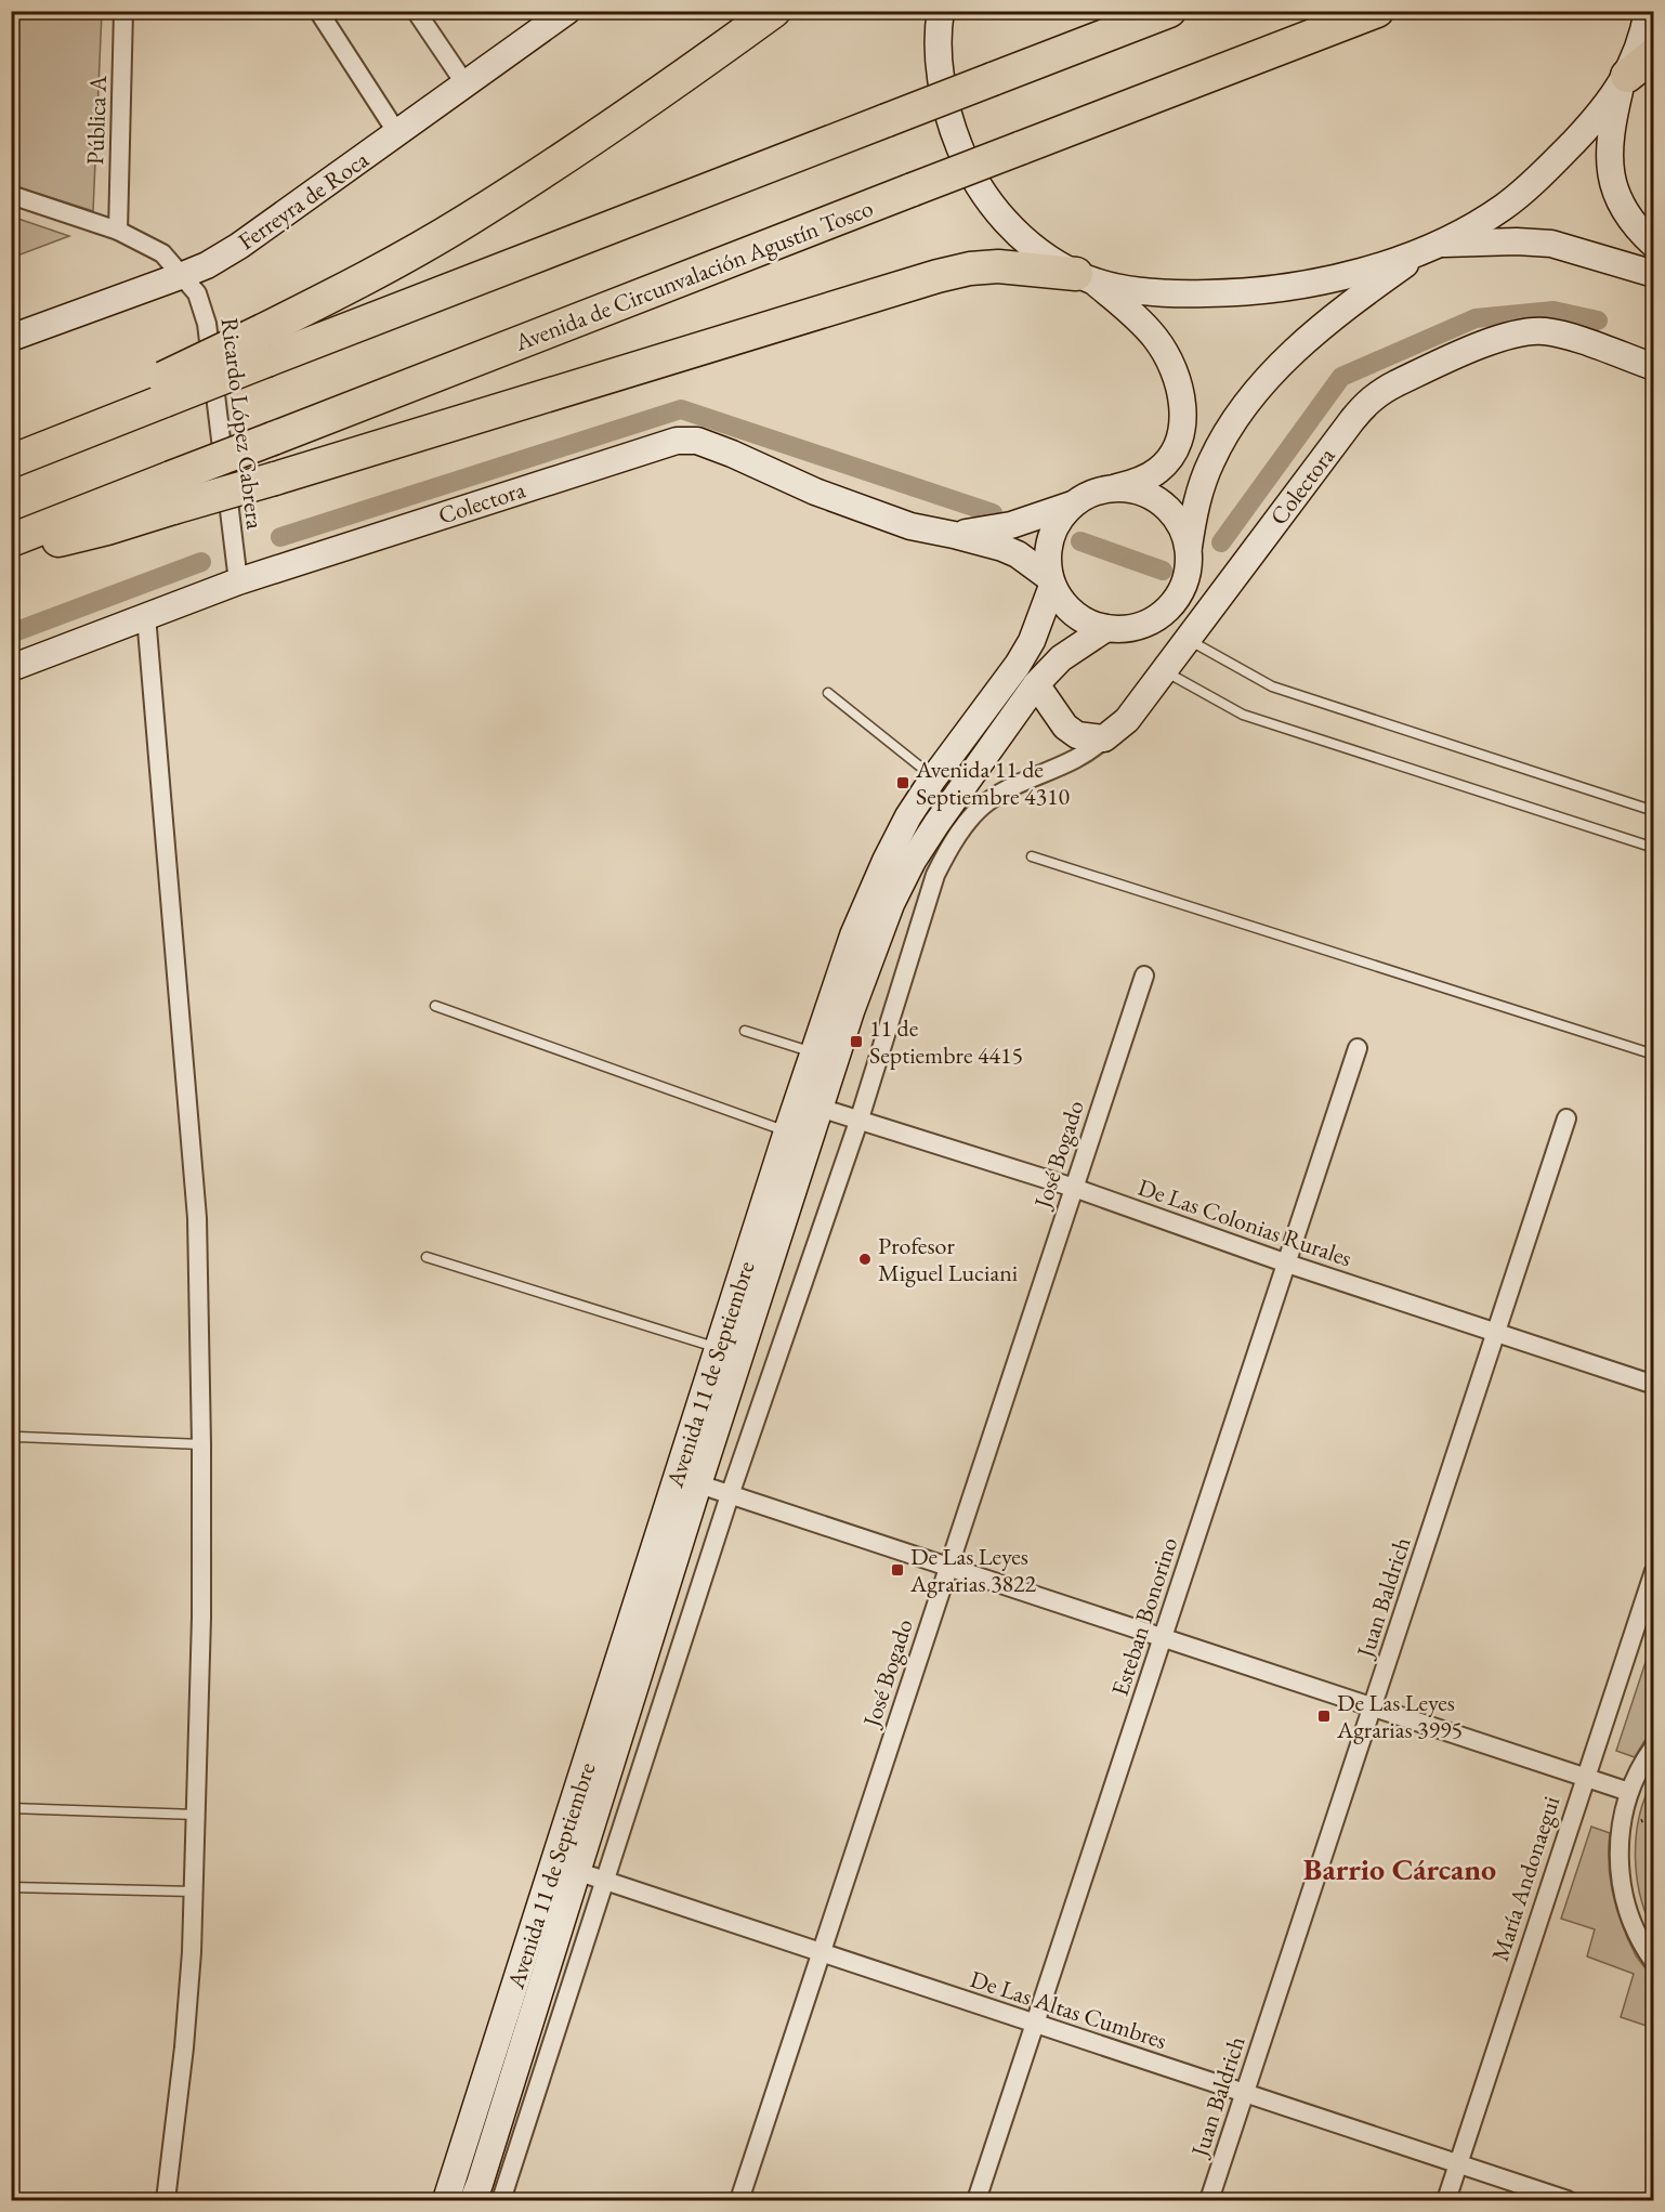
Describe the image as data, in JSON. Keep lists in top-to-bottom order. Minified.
{"streets":{"highway":["Avenida de Circunvalación Agustín Tosco"],"main road":["Ferreyra de Roca","Colectora","Avenida 11 de Septiembre"],"street":["Pública A","Ricardo López Cabrera","José Bogado","De Las Colonias Rurales","Juan Baldrich","Esteban Bonorino","María Andonaegui","De Las Altas Cumbres"]},"crossings":[["Pública A","Ricardo López Cabrera"],["Ferreyra de Roca","Ricardo López Cabrera"],["Ricardo López Cabrera","Colectora"],["Colectora","Avenida 11 de Septiembre"],["José Bogado","De Las Colonias Rurales"],["José Bogado","De Las Altas Cumbres"],["De Las Colonias Rurales","Avenida 11 de Septiembre"],["De Las Colonias Rurales","Juan Baldrich"],["De Las Colonias Rurales","Esteban Bonorino"],["Avenida 11 de Septiembre","De Las Altas Cumbres"],["Juan Baldrich","De Las Altas Cumbres"],["Esteban Bonorino","De Las Altas Cumbres"],["María Andonaegui","De Las Altas Cumbres"]],"districts":["Barrio Cárcano"],"places":{"transit":["Avenida 11 de Septiembre 4310","11 de Septiembre 4415","De Las Leyes Agrarias 3822","De Las Leyes Agrarias 3995"],"other":["Profesor Miguel Luciani"]}}
